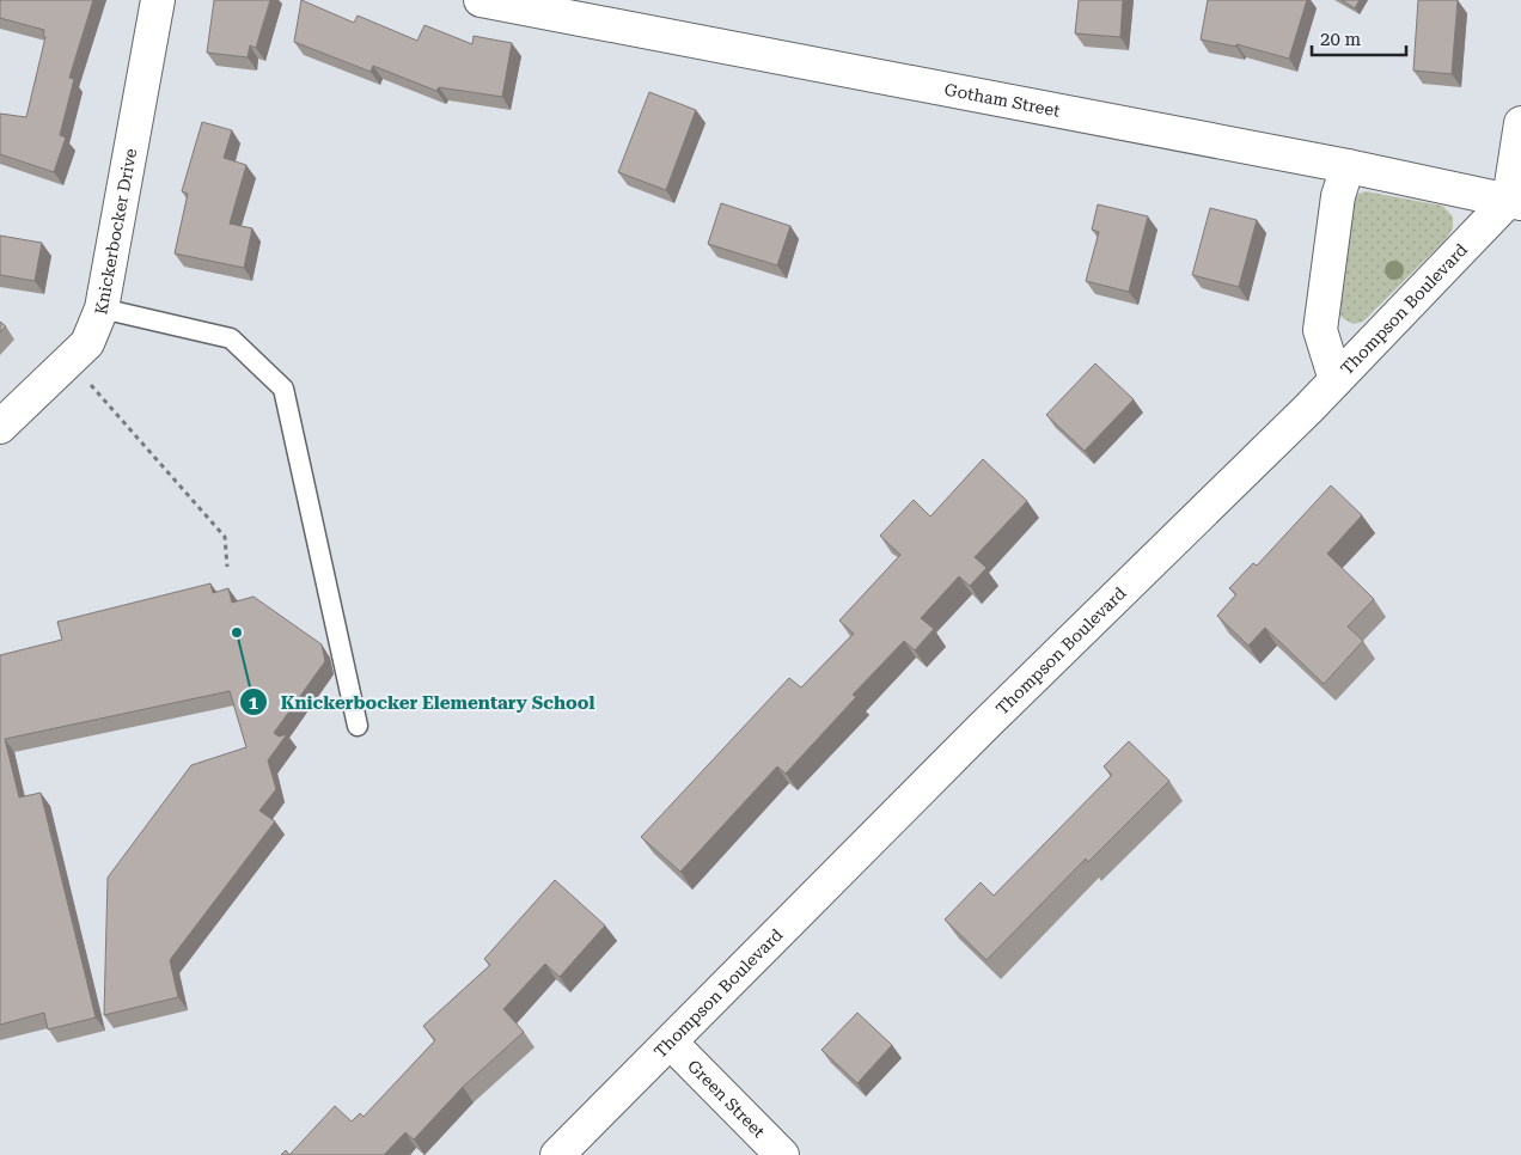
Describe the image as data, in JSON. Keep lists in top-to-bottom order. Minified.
{"streets":{"street":["Gotham Street","Knickerbocker Drive","Thompson Boulevard","Green Street"]},"crossings":[["Gotham Street","Thompson Boulevard"],["Thompson Boulevard","Green Street"]],"places":["Knickerbocker Elementary School"],"scale_bar":"20 m"}
